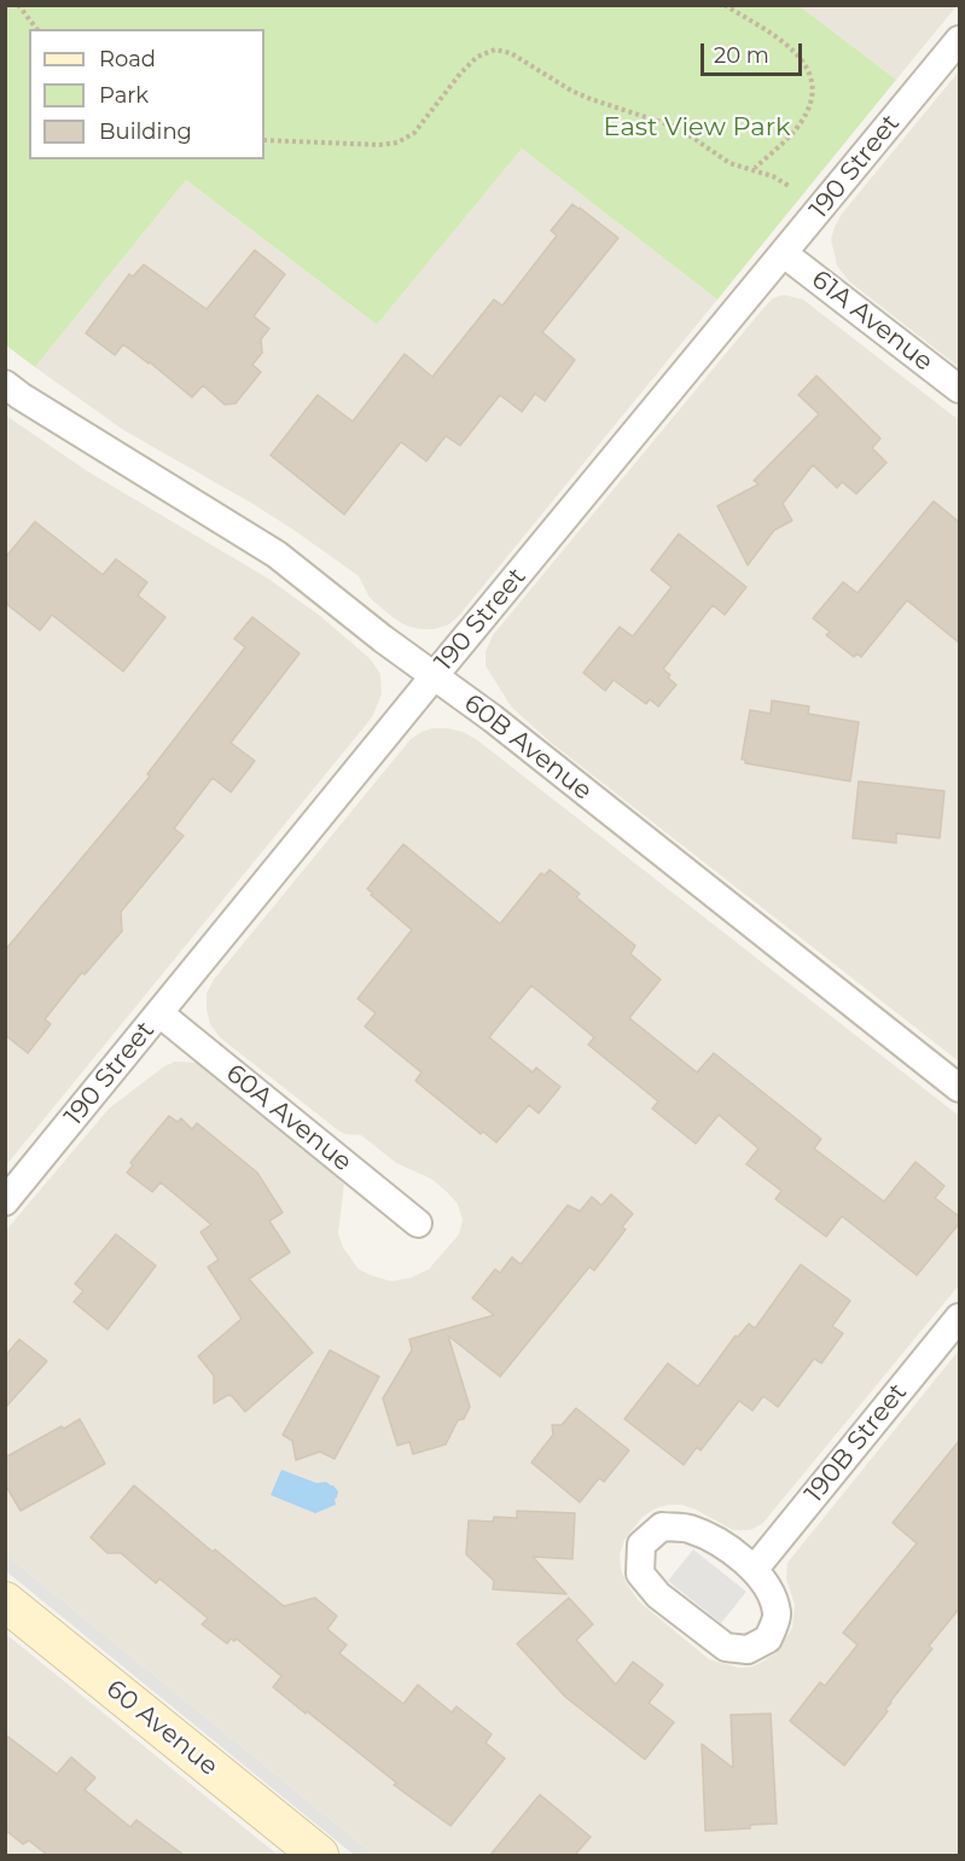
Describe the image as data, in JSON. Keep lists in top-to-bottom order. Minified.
{"streets":{"street":["190 Street","61A Avenue","60B Avenue","60A Avenue","190B Street","60 Avenue"]},"crossings":[["190 Street","61A Avenue"],["190 Street","60B Avenue"],["190 Street","60A Avenue"]],"parks":["East View Park"],"legend":["Road","Park","Building"],"scale_bar":"20 m"}
